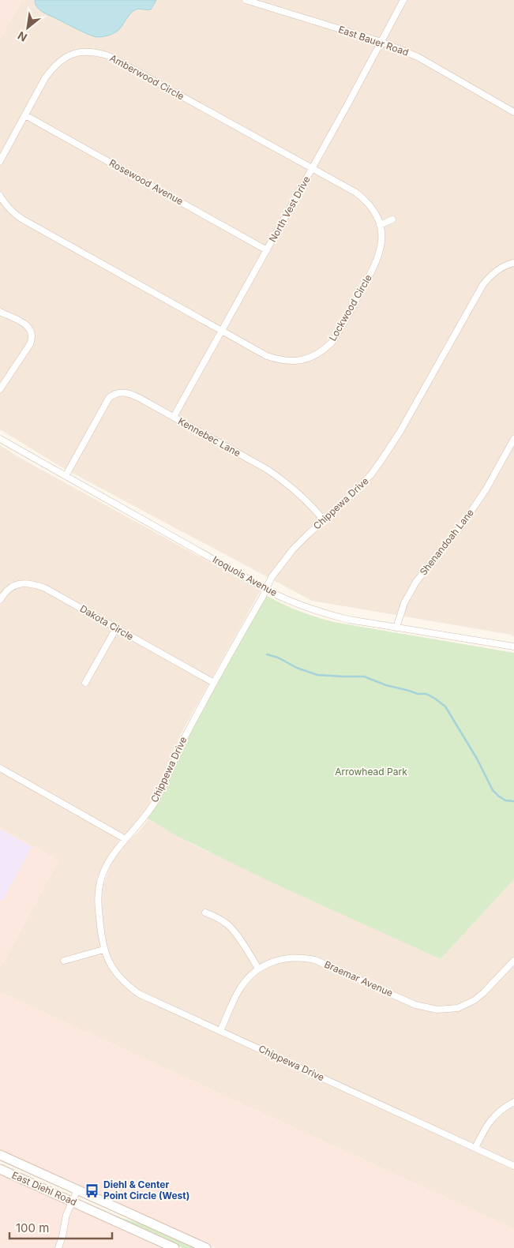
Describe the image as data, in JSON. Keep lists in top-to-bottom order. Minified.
{"streets":{"street":["East Bauer Road","Amberwood Circle","Rosewood Avenue","North Vest Drive","Lockwood Circle","Kennebec Lane","Chippewa Drive","Shenandoah Lane","Iroquois Avenue","Dakota Circle","Braemar Avenue","East Diehl Road"]},"crossings":[["East Bauer Road","North Vest Drive"],["Amberwood Circle","Rosewood Avenue"],["Amberwood Circle","North Vest Drive"],["Amberwood Circle","Lockwood Circle"],["Rosewood Avenue","North Vest Drive"],["North Vest Drive","Lockwood Circle"],["North Vest Drive","Kennebec Lane"],["Kennebec Lane","Chippewa Drive"],["Kennebec Lane","Iroquois Avenue"],["Chippewa Drive","Iroquois Avenue"],["Chippewa Drive","Dakota Circle"],["Chippewa Drive","Braemar Avenue"],["Shenandoah Lane","Iroquois Avenue"]],"parks":["Arrowhead Park"],"places":{"bus stop":["Diehl & Center Point Circle (West)"]},"scale_bar":"100 m","north":"bottom left"}
